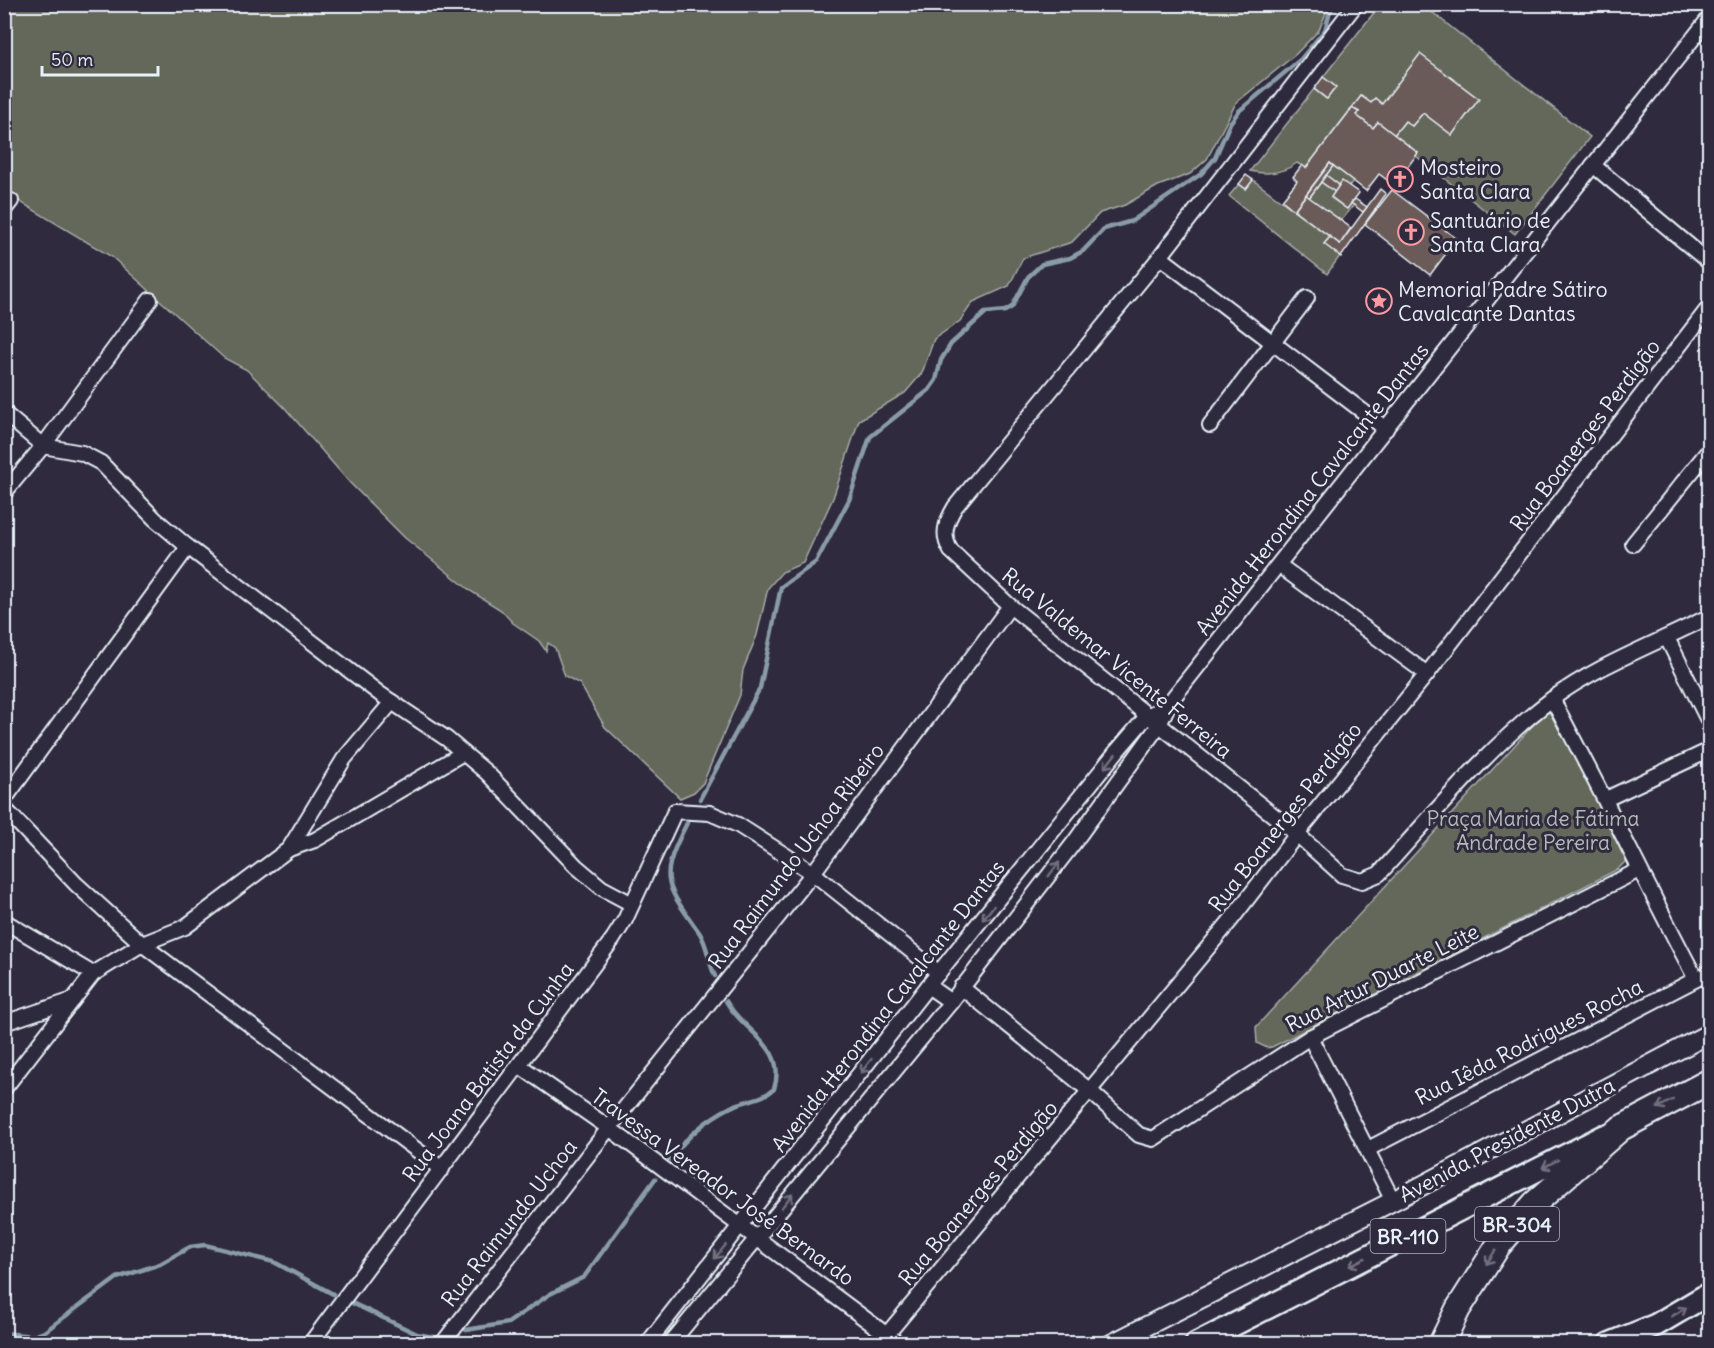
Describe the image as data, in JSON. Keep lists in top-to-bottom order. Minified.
{"streets":{"highway":["BR-304","BR-110"],"main road":["Avenida Presidente Dutra"],"street":["Rua Boanerges Perdigão","Avenida Herondina Cavalcante Dantas","Rua Valdemar Vicente Ferreira","Rua Raimundo Uchoa Ribeiro","Rua Artur Duarte Leite","Rua Iêda Rodrigues Rocha","Rua Joana Batista da Cunha","Travessa Vereador José Bernardo","Rua Raimundo Uchoa"]},"crossings":[["Rua Boanerges Perdigão","Rua Valdemar Vicente Ferreira"],["Rua Boanerges Perdigão","Rua Artur Duarte Leite"],["Rua Boanerges Perdigão","Travessa Vereador José Bernardo"],["Avenida Herondina Cavalcante Dantas","Rua Valdemar Vicente Ferreira"],["Avenida Herondina Cavalcante Dantas","Travessa Vereador José Bernardo"],["Rua Valdemar Vicente Ferreira","Rua Raimundo Uchoa Ribeiro"],["Rua Raimundo Uchoa Ribeiro","Rua Joana Batista da Cunha"],["Rua Raimundo Uchoa Ribeiro","Travessa Vereador José Bernardo"],["Rua Raimundo Uchoa Ribeiro","Rua Raimundo Uchoa"],["Rua Joana Batista da Cunha","Travessa Vereador José Bernardo"],["Avenida Presidente Dutra","BR-304"],["Avenida Presidente Dutra","BR-110"],["Travessa Vereador José Bernardo","Rua Raimundo Uchoa"],["BR-304","BR-110"]],"parks":["Praça Maria de Fátima Andrade Pereira"],"places":{"church":["Mosteiro Santa Clara","Santuário de Santa Clara"],"place":["Memorial Padre Sátiro Cavalcante Dantas"]},"scale_bar":"50 m"}
